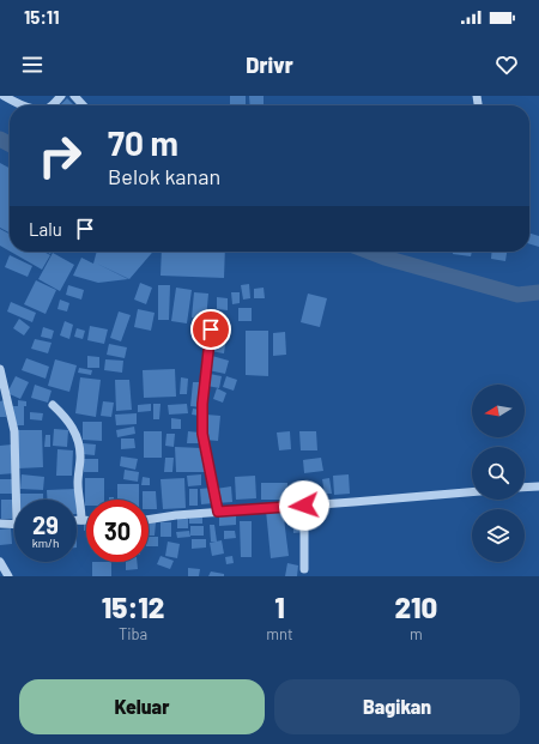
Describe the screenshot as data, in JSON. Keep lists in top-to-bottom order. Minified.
{"north":"left","page":{"status":"15:11","header":"Drivr","turn":["70 m","Belok kanan"],"then":"Lalu","speed":"29 km/h","limit":"30","eta":["15:12","Tiba","1","mnt","210","m"],"buttons":["Keluar","Bagikan"]}}
